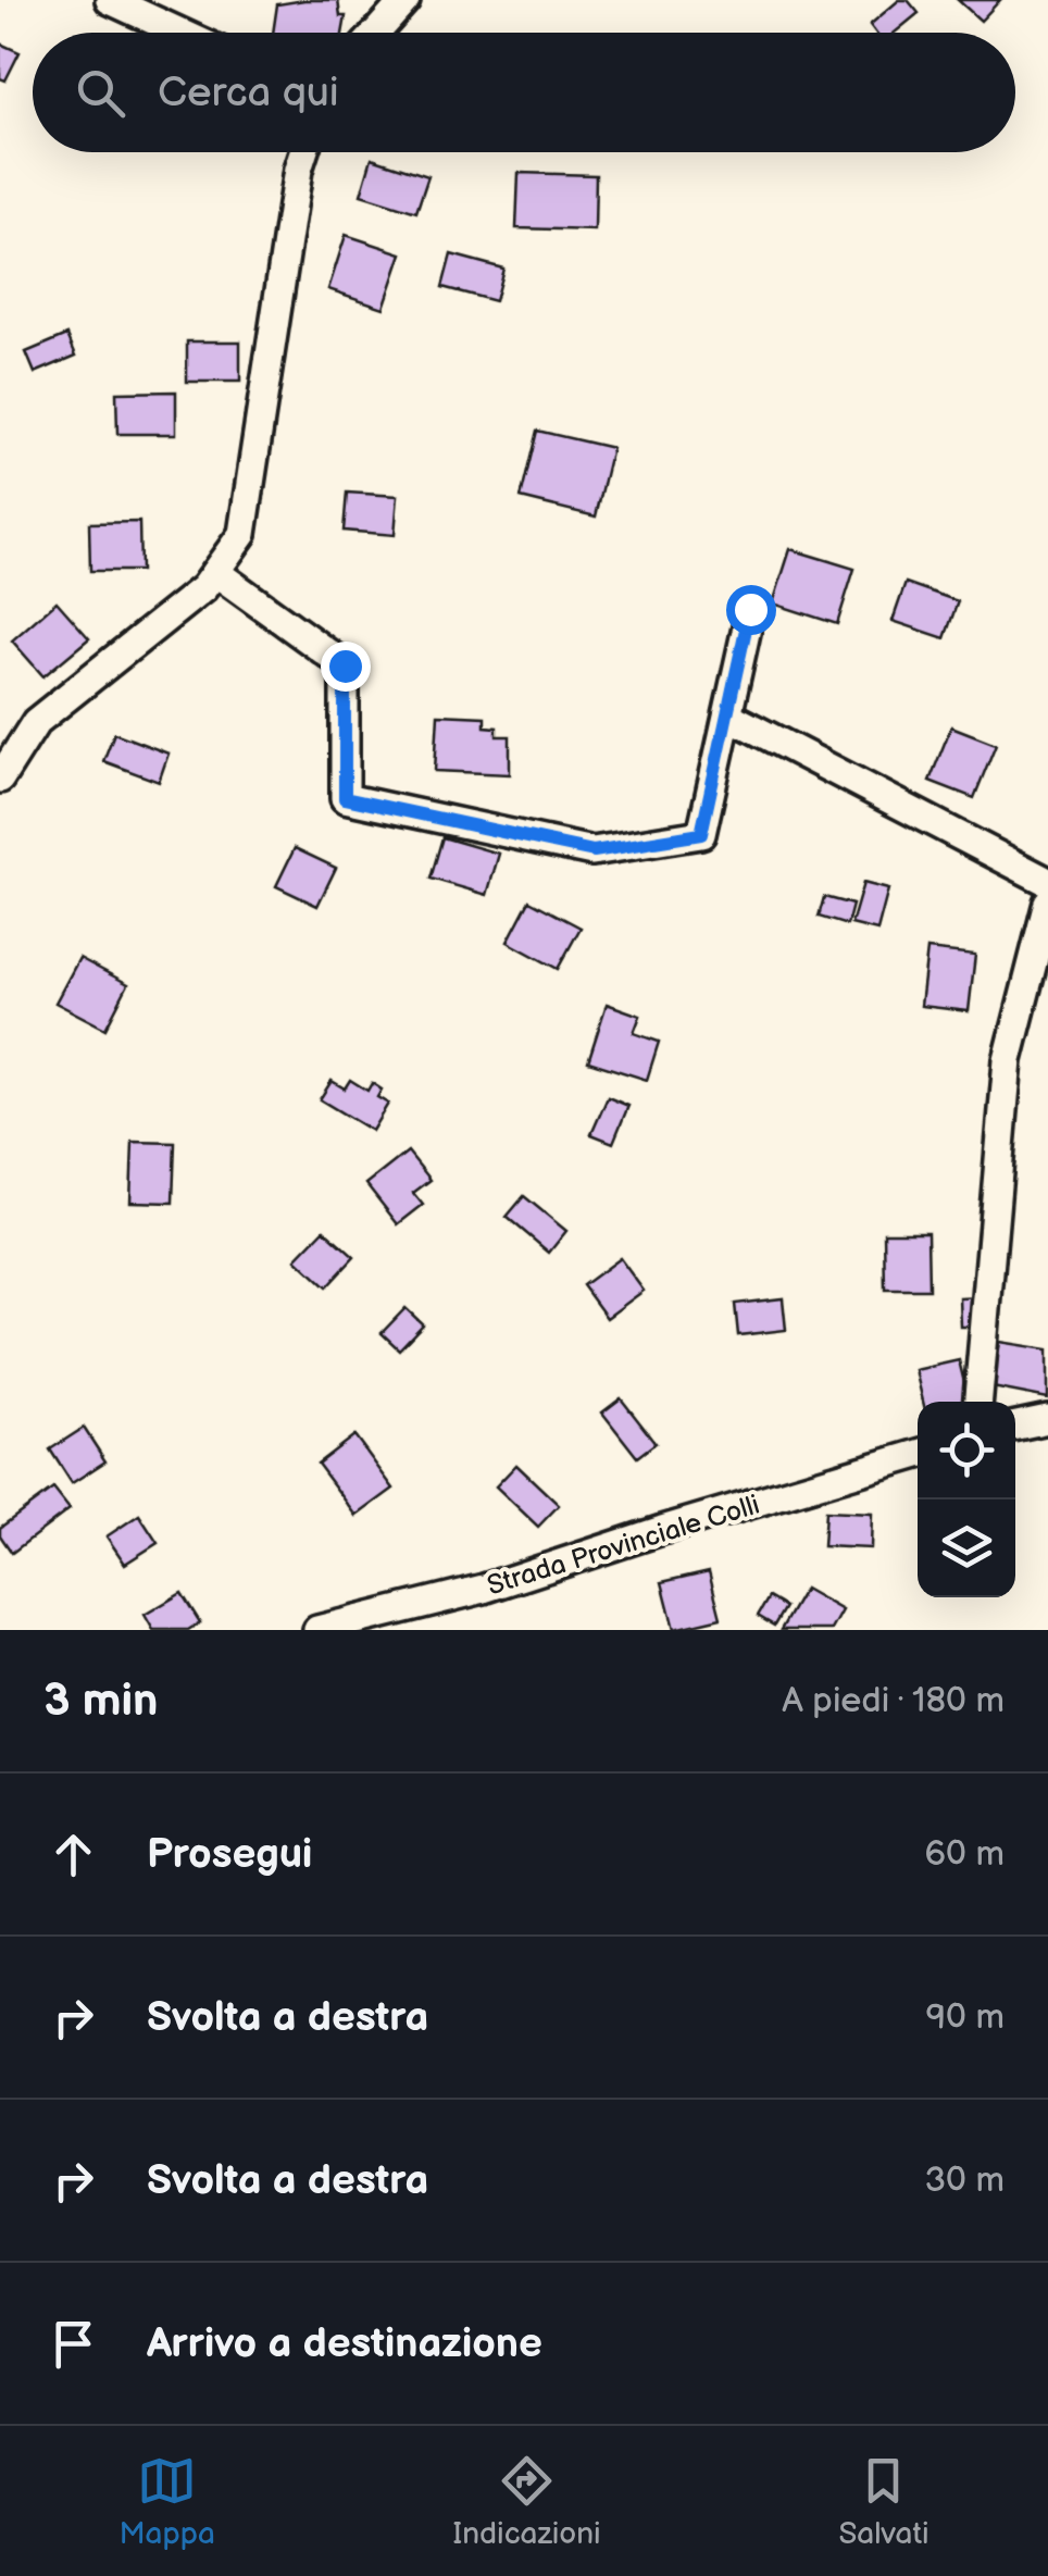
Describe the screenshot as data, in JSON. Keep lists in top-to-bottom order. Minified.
{"streets":{"street":["Strada Provinciale Colli"]},"page":{"search":"Cerca qui","heading":["3 min","A piedi · 180 m"],"list":[["Prosegui","60 m"],["Svolta a destra","90 m"],["Svolta a destra","30 m"],"Arrivo a destinazione"],"nav":["Mappa","Indicazioni","Salvati"]}}
